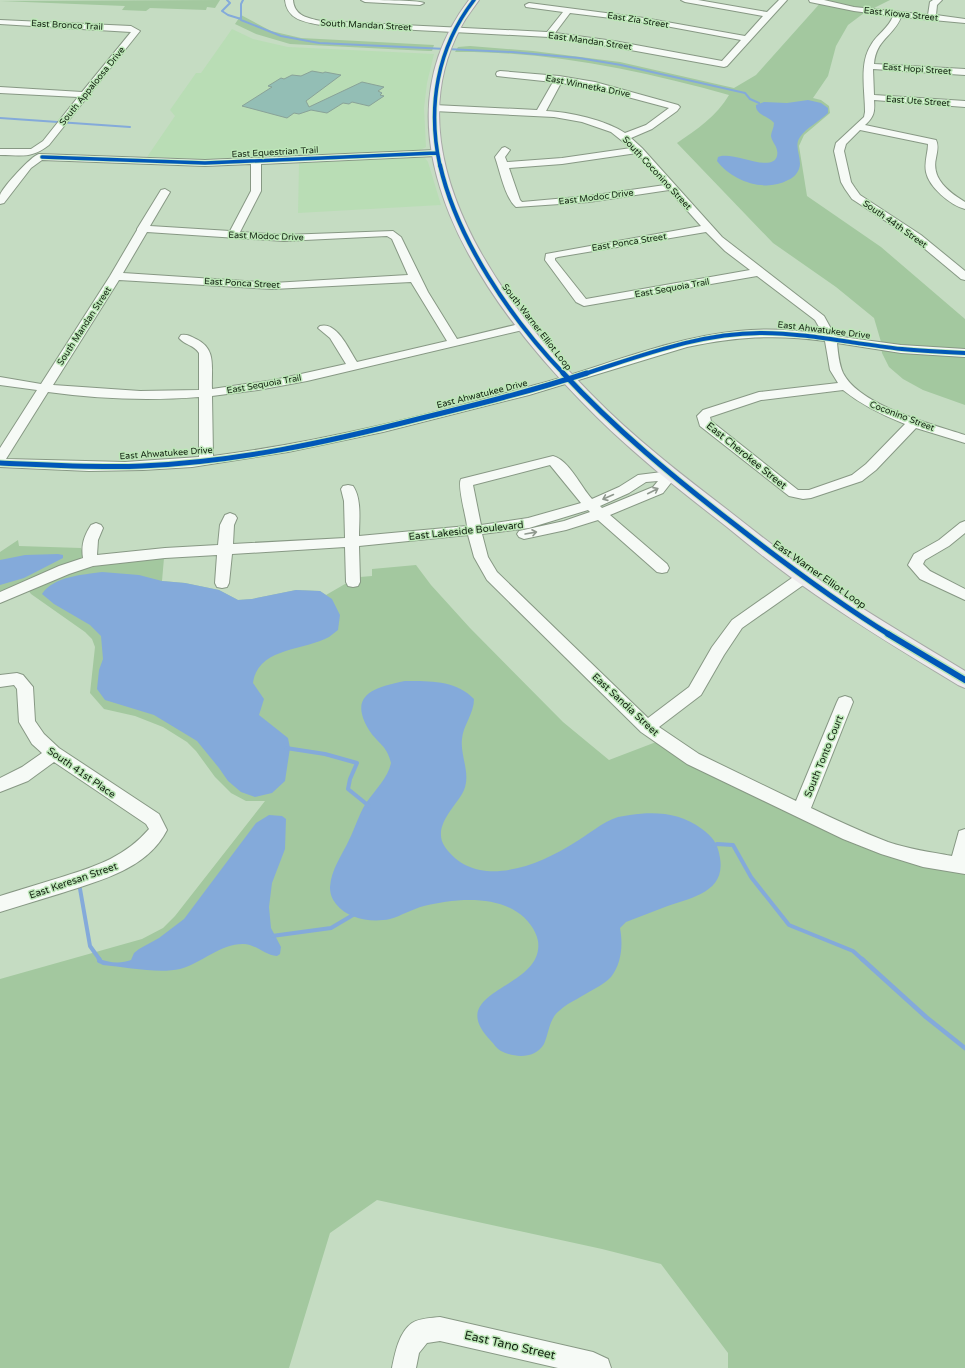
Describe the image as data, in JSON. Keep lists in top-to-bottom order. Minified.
{"streets":{"main road":["South Warner Elliot Loop","East Warner Elliot Loop"],"street":["East Kiowa Street","East Zia Street","East Bronco Trail","South Mandan Street","East Mandan Street","East Hopi Street","South Appaloosa Drive","East Winnetka Drive","East Ute Street","East Equestrian Trail","South Coconino Street","East Modoc Drive","South 44th Street","East Ponca Street","East Sequoia Trail","East Ahwatukee Drive","Coconino Street","East Cherokee Street","East Lakeside Boulevard","East Sandia Street","South Tonto Court","South 41st Place","East Keresan Street","East Tano Street"]},"crossings":[["East Kiowa Street","South 44th Street"],["East Zia Street","East Mandan Street"],["East Bronco Trail","South Appaloosa Drive"],["South Mandan Street","East Mandan Street"],["South Mandan Street","East Modoc Drive"],["South Mandan Street","East Ponca Street"],["South Mandan Street","East Sequoia Trail"],["South Mandan Street","South Warner Elliot Loop"],["East Mandan Street","South Warner Elliot Loop"],["East Hopi Street","South 44th Street"],["South Appaloosa Drive","East Equestrian Trail"],["East Winnetka Drive","South Coconino Street"],["East Ute Street","South 44th Street"],["East Equestrian Trail","South Warner Elliot Loop"],["South Coconino Street","East Modoc Drive"],["South Coconino Street","East Ponca Street"],["South Coconino Street","East Sequoia Trail"],["South Coconino Street","South Warner Elliot Loop"],["South Coconino Street","East Ahwatukee Drive"],["South Coconino Street","Coconino Street"],["East Modoc Drive","East Ponca Street"],["East Ponca Street","East Sequoia Trail"],["East Sequoia Trail","South Warner Elliot Loop"],["South Warner Elliot Loop","East Ahwatukee Drive"],["South Warner Elliot Loop","East Lakeside Boulevard"],["South Warner Elliot Loop","East Warner Elliot Loop"],["East Ahwatukee Drive","Coconino Street"],["Coconino Street","East Cherokee Street"],["East Lakeside Boulevard","East Warner Elliot Loop"],["East Lakeside Boulevard","East Sandia Street"],["East Sandia Street","South Tonto Court"],["South 41st Place","East Keresan Street"]]}
